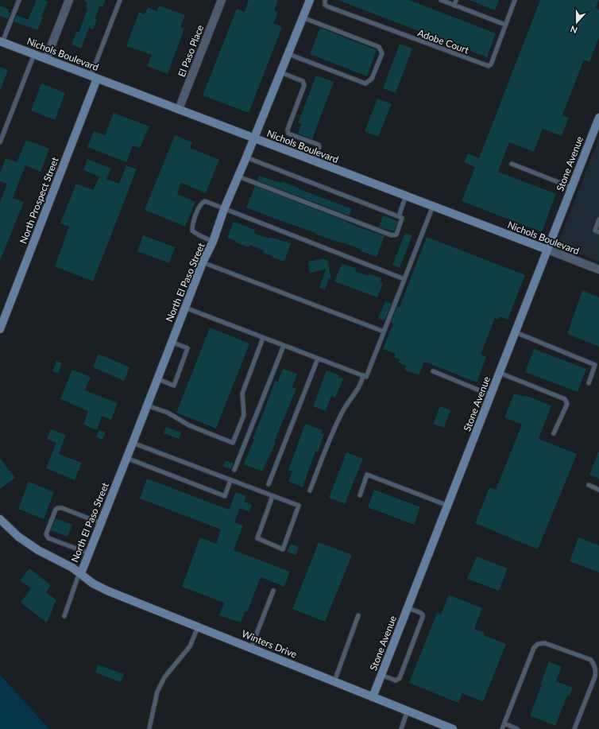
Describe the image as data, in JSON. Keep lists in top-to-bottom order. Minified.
{"streets":{"street":["El Paso Place","Nichols Boulevard","Stone Avenue","North Prospect Street","North El Paso Street","Winters Drive"],"lane":["Adobe Court"]},"crossings":[["El Paso Place","Nichols Boulevard"],["Nichols Boulevard","Stone Avenue"],["Nichols Boulevard","North Prospect Street"],["Nichols Boulevard","North El Paso Street"],["Stone Avenue","Winters Drive"],["North El Paso Street","Winters Drive"]],"north":"bottom"}
